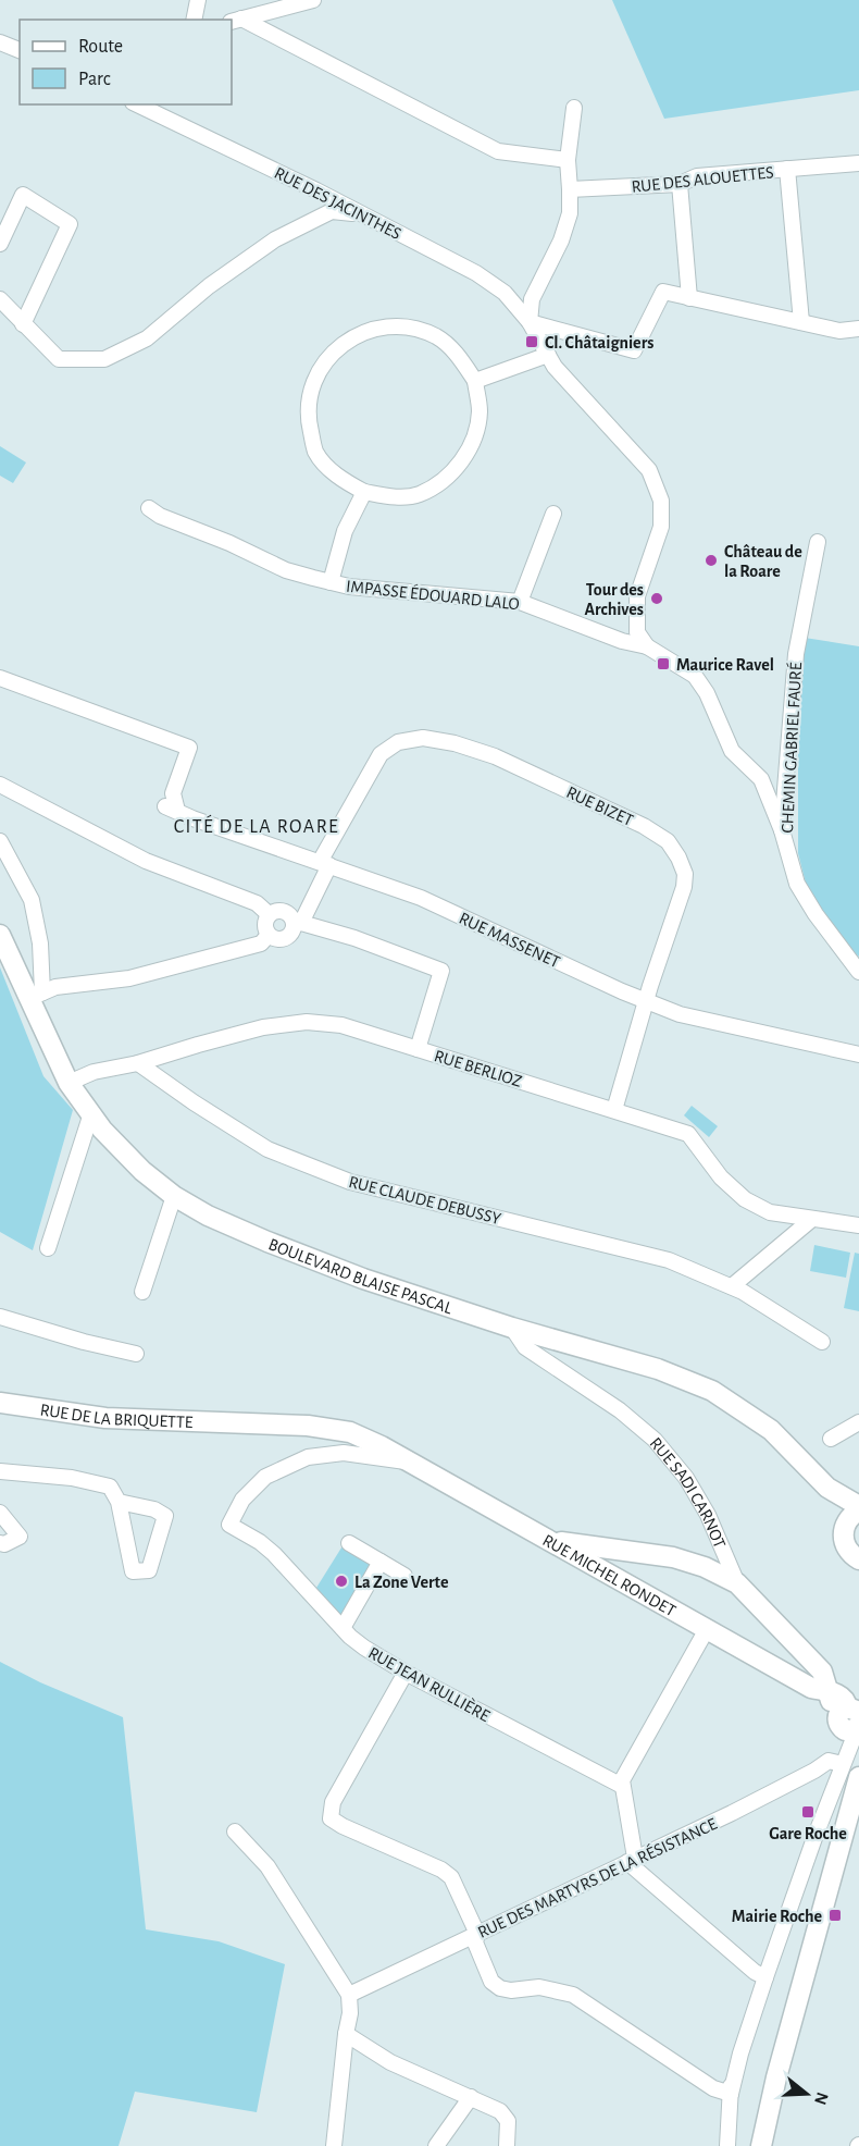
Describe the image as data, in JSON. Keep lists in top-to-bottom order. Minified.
{"streets":{"main road":["BOULEVARD BLAISE PASCAL","RUE DE LA BRIQUETTE","RUE SADI CARNOT","RUE MICHEL RONDET"],"street":["RUE DES ALOUETTES","RUE DES JACINTHES","IMPASSE ÉDOUARD LALO","CHEMIN GABRIEL FAURÉ","RUE BIZET","RUE MASSENET","RUE BERLIOZ","RUE CLAUDE DEBUSSY","RUE JEAN RULLIÈRE","RUE DES MARTYRS DE LA RÉSISTANCE"]},"crossings":[["RUE DES JACINTHES","IMPASSE ÉDOUARD LALO"],["IMPASSE ÉDOUARD LALO","CHEMIN GABRIEL FAURÉ"],["RUE BIZET","RUE MASSENET"],["RUE BIZET","RUE BERLIOZ"],["RUE BERLIOZ","RUE CLAUDE DEBUSSY"],["RUE BERLIOZ","BOULEVARD BLAISE PASCAL"],["BOULEVARD BLAISE PASCAL","RUE SADI CARNOT"],["RUE DE LA BRIQUETTE","RUE MICHEL RONDET"],["RUE DE LA BRIQUETTE","RUE JEAN RULLIÈRE"],["RUE SADI CARNOT","RUE MICHEL RONDET"],["RUE MICHEL RONDET","RUE JEAN RULLIÈRE"]],"districts":["CITÉ DE LA ROARE"],"places":{"transit":["Cl. Châtaigniers","Maurice Ravel","Gare Roche","Mairie Roche"],"other":["Château de la Roare","Tour des Archives","La Zone Verte"]},"legend":["Route","Parc"],"north":"right"}
